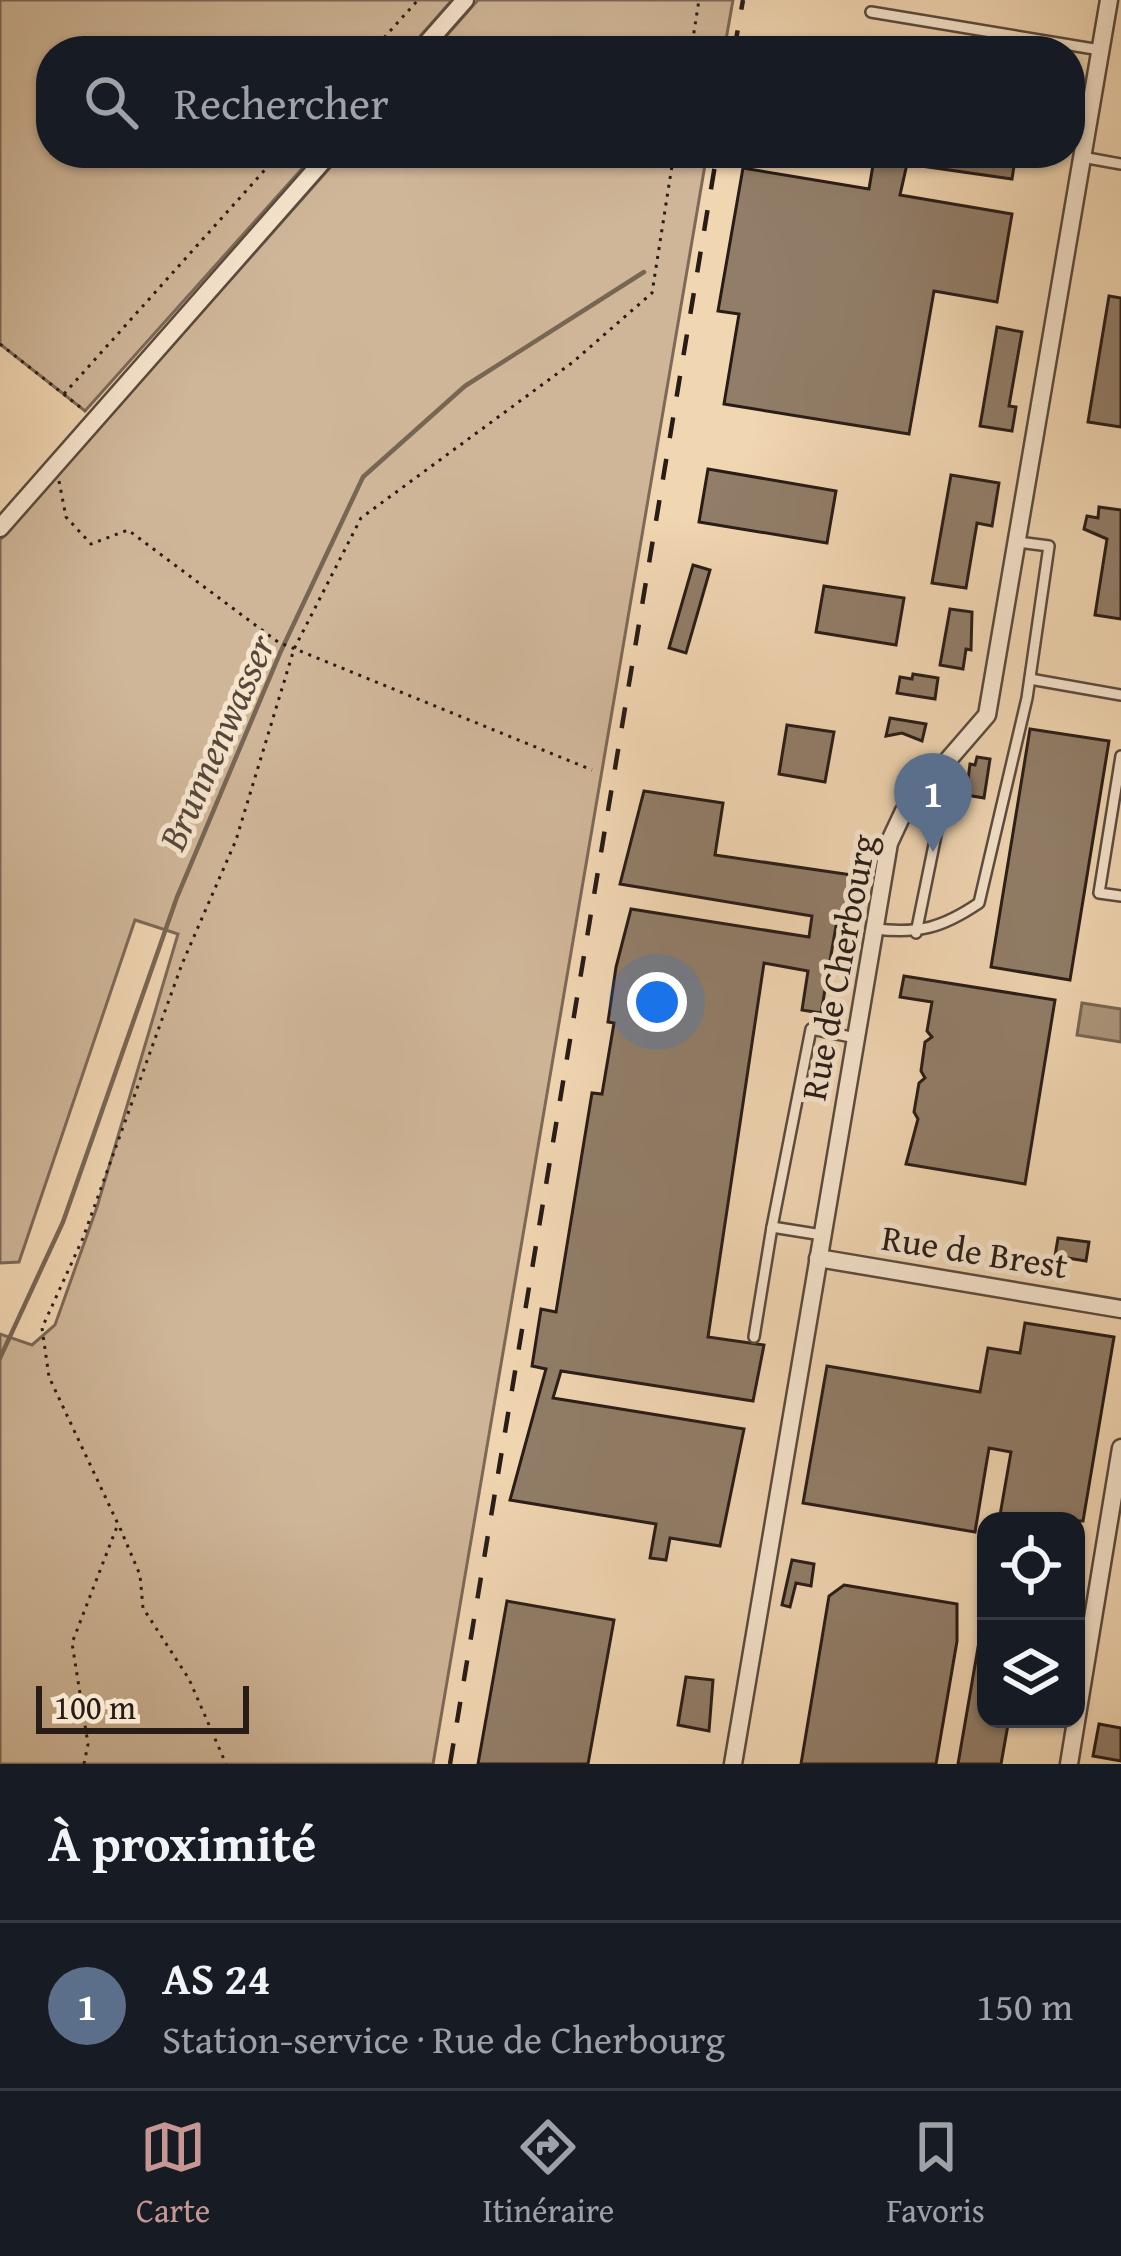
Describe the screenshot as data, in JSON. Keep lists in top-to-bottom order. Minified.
{"streets":{"street":["Rue de Cherbourg","Rue de Brest"]},"crossings":[["Rue de Cherbourg","Rue de Brest"]],"water":["Brunnenwasser"],"scale_bar":"100 m","page":{"search":"Rechercher","pins":"1","scale":"100 m","heading":"À proximité","list":[{"mark":"1","name":"AS 24","note":"Station-service · Rue de Cherbourg","value":"150 m"}],"nav":["Carte","Itinéraire","Favoris"]}}
